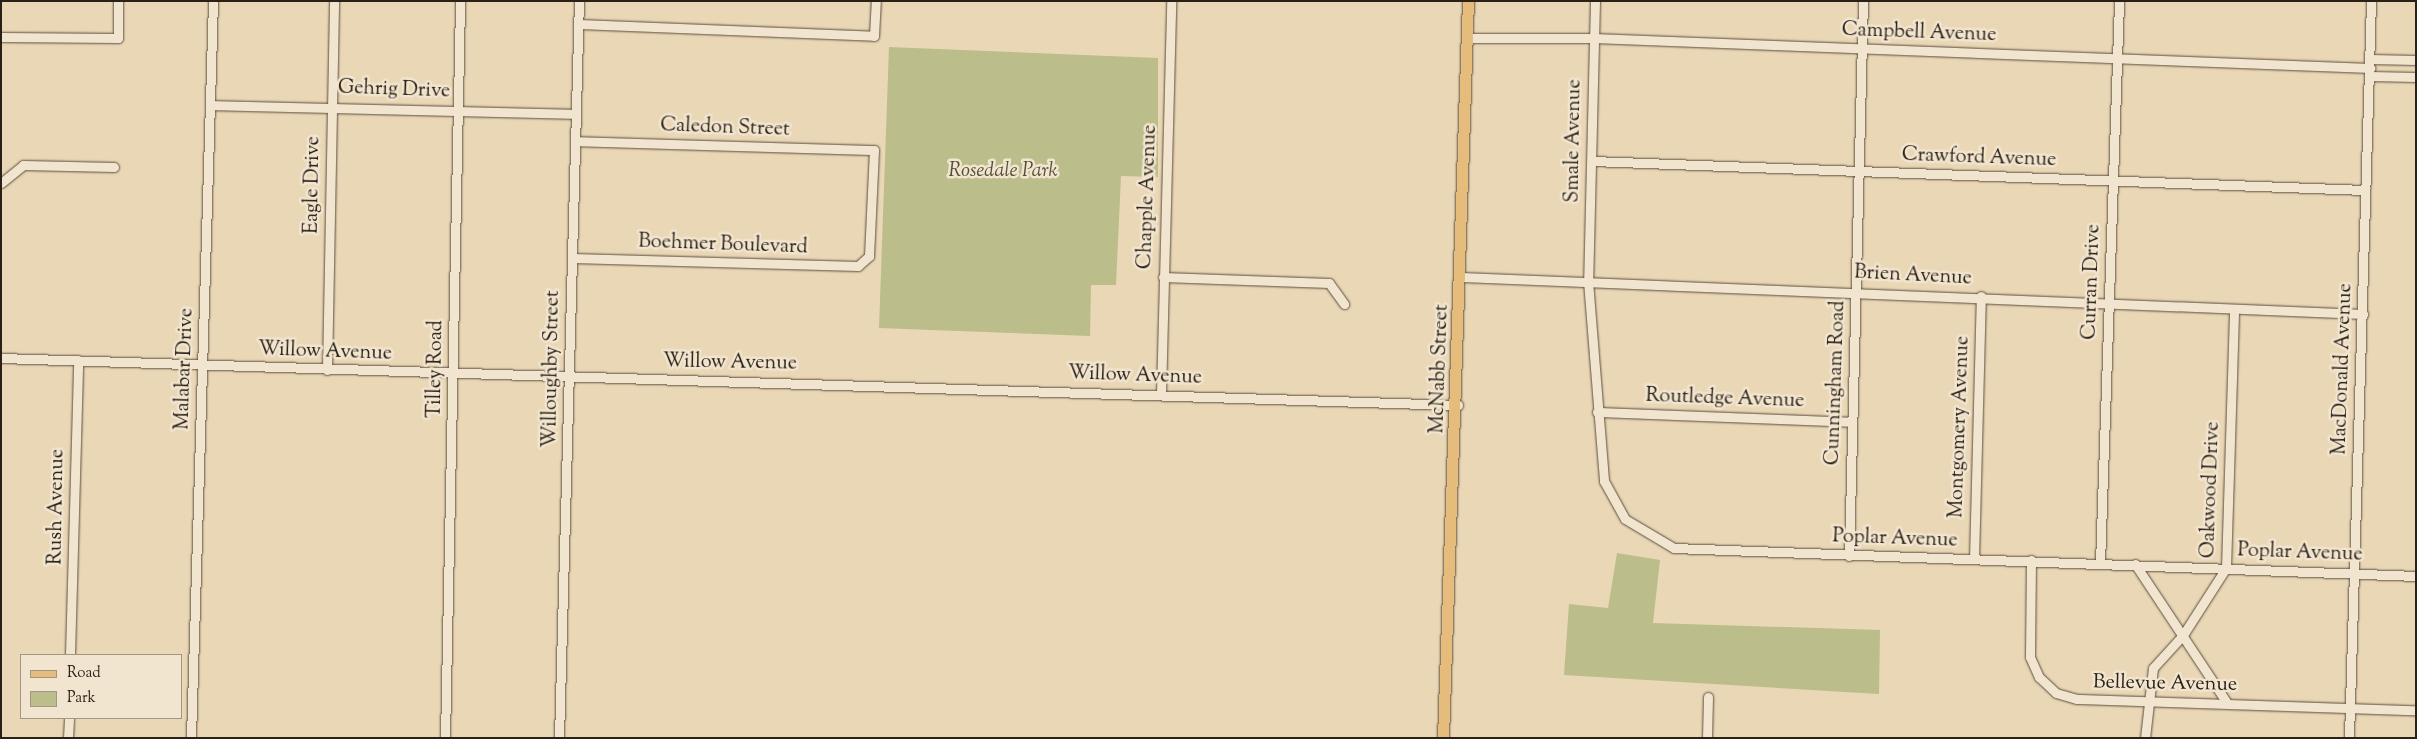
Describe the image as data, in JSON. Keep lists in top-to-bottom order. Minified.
{"streets":{"main road":["McNabb Street"],"street":["Campbell Avenue","Gehrig Drive","Caledon Street","Smale Avenue","Crawford Avenue","Eagle Drive","Chapple Avenue","Boehmer Boulevard","Brien Avenue","Curran Drive","Willow Avenue","Malabar Drive","Tilley Road","Willoughby Street","MacDonald Avenue","Cunningham Road","Routledge Avenue","Montgomery Avenue","Oakwood Drive","Rush Avenue","Poplar Avenue","Bellevue Avenue"]},"crossings":[["Campbell Avenue","Smale Avenue"],["Campbell Avenue","Curran Drive"],["Campbell Avenue","McNabb Street"],["Campbell Avenue","MacDonald Avenue"],["Campbell Avenue","Cunningham Road"],["Gehrig Drive","Eagle Drive"],["Gehrig Drive","Malabar Drive"],["Gehrig Drive","Tilley Road"],["Gehrig Drive","Willoughby Street"],["Caledon Street","Boehmer Boulevard"],["Caledon Street","Willoughby Street"],["Smale Avenue","Crawford Avenue"],["Smale Avenue","Brien Avenue"],["Smale Avenue","Poplar Avenue"],["Crawford Avenue","Curran Drive"],["Crawford Avenue","MacDonald Avenue"],["Crawford Avenue","Cunningham Road"],["Eagle Drive","Willow Avenue"],["Chapple Avenue","Willow Avenue"],["Boehmer Boulevard","Willoughby Street"],["Brien Avenue","Curran Drive"],["Brien Avenue","McNabb Street"],["Brien Avenue","MacDonald Avenue"],["Brien Avenue","Cunningham Road"],["Brien Avenue","Montgomery Avenue"],["Brien Avenue","Oakwood Drive"],["Brien Avenue","Poplar Avenue"],["Curran Drive","Poplar Avenue"],["Willow Avenue","Malabar Drive"],["Willow Avenue","Tilley Road"],["Willow Avenue","Willoughby Street"],["Willow Avenue","McNabb Street"],["Willow Avenue","Rush Avenue"],["MacDonald Avenue","Poplar Avenue"],["MacDonald Avenue","Bellevue Avenue"],["Cunningham Road","Routledge Avenue"],["Cunningham Road","Poplar Avenue"],["Routledge Avenue","Poplar Avenue"],["Montgomery Avenue","Poplar Avenue"],["Oakwood Drive","Poplar Avenue"],["Oakwood Drive","Bellevue Avenue"],["Poplar Avenue","Bellevue Avenue"]],"parks":["Rosedale Park"],"legend":["Road","Park"]}
